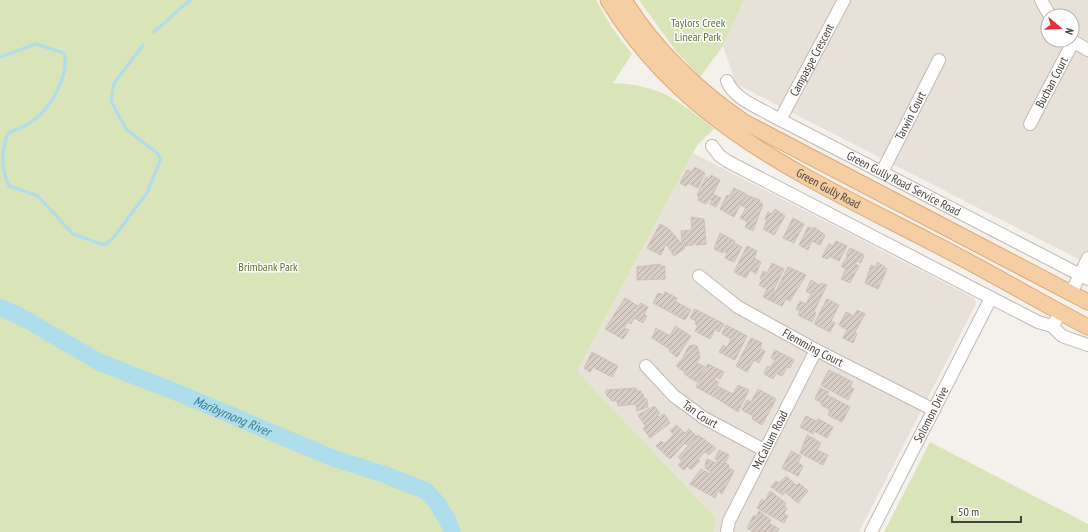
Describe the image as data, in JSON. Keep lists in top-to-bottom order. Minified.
{"streets":{"main road":["Green Gully Road"],"street":["Campaspe Crescent","Buchan Court","Tarwin Court","Green Gully Road Service Road","Flemming Court","Tan Court","Solomon Drive","McCallum Road"]},"crossings":[["Campaspe Crescent","Green Gully Road Service Road"],["Tarwin Court","Green Gully Road Service Road"],["Flemming Court","Solomon Drive"],["Flemming Court","McCallum Road"],["Tan Court","McCallum Road"]],"water":["Maribyrnong River"],"parks":["Taylors Creek Linear Park","Brimbank Park"],"scale_bar":"50 m","north":"right"}
